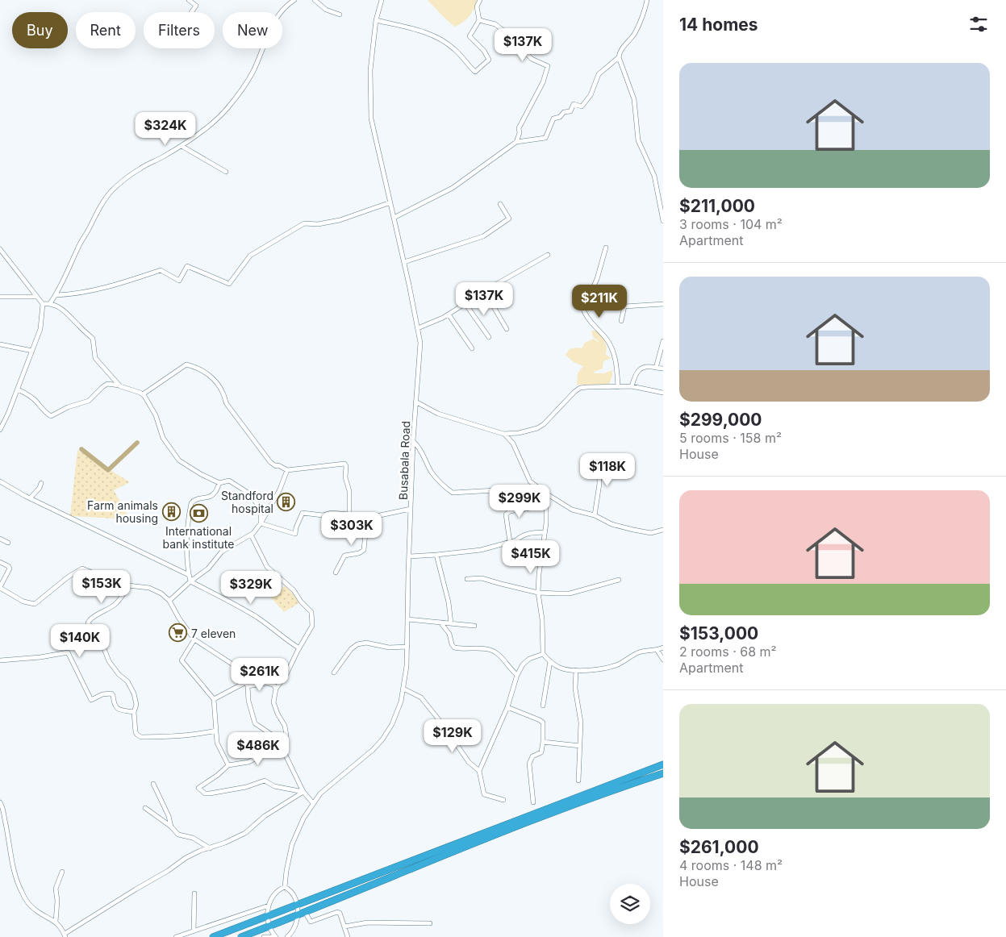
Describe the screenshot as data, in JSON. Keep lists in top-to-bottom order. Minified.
{"streets":{"street":["Busabala Road"]},"places":{"building":["Standford hospital","Farm animals housing"],"bank":["International bank institute"],"supermarket":["7 eleven"]},"page":{"heading":"14 homes","chip":["Buy","Rent","Filters","New"],"price":["$137K","$324K","$137K","$211K","$118K","$299K","$303K","$415K","$153K","$329K","$140K","$261K","$129K","$486K"],"list":[{"name":"$211,000","note":"3 rooms · 104 m² · Apartment"},{"name":"$299,000","note":"5 rooms · 158 m² · House"},{"name":"$153,000","note":"2 rooms · 68 m² · Apartment"},{"name":"$261,000","note":"4 rooms · 148 m² · House"}]}}
